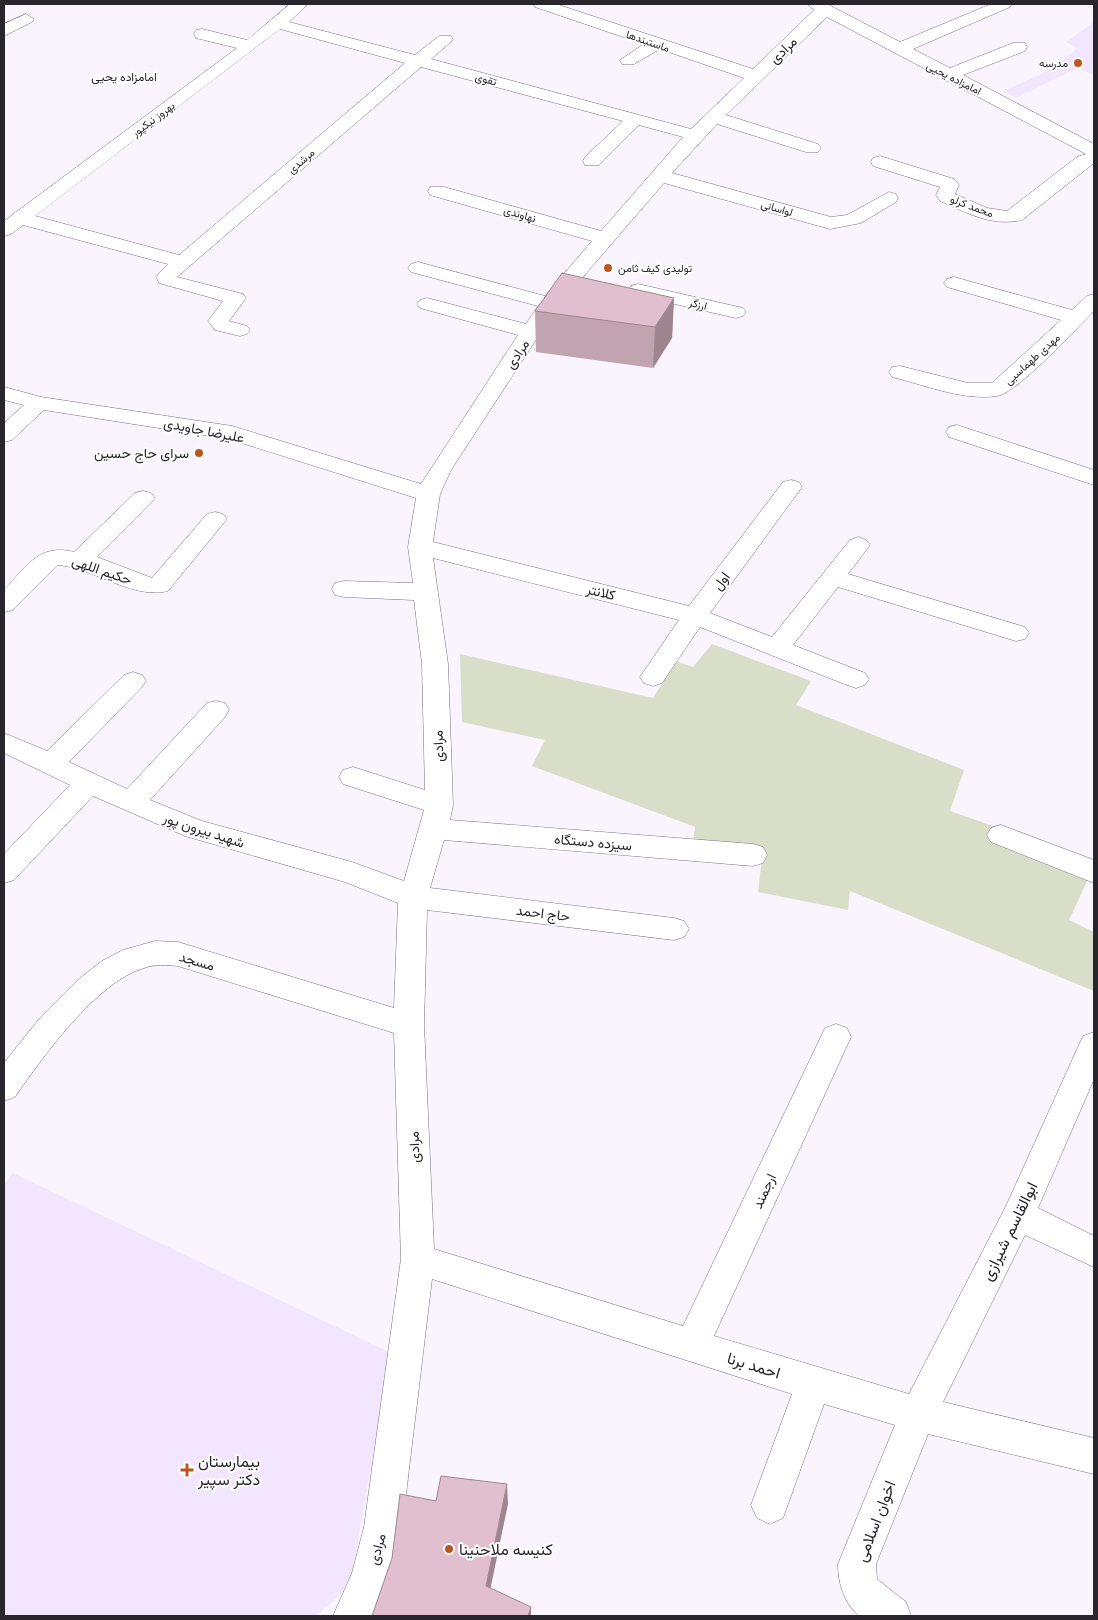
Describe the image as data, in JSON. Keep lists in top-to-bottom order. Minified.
{"streets":{"street":["ماستبندها","مرادی","امامزاده یحیی","تقوی","بهروز نیکپور","مرشدی","محمد کرلو","لواسانی","نهاوندی","ارزگر","مهدی طهماسبی","علیرضا جاویدی","حکیم اللهی","اول","کلانتر","شهید بیرون پور","سیزده دستگاه","حاج احمد","مسجد","ارجمند","ابوالقاسم شیرازی","احمد برنا","اخوان اسلامی"]},"crossings":[["ماستبندها","مرادی"],["مرادی","امامزاده یحیی"],["مرادی","تقوی"],["مرادی","لواسانی"],["مرادی","نهاوندی"],["مرادی","علیرضا جاویدی"],["مرادی","کلانتر"],["مرادی","شهید بیرون پور"],["مرادی","سیزده دستگاه"],["مرادی","حاج احمد"],["مرادی","مسجد"],["مرادی","احمد برنا"],["تقوی","بهروز نیکپور"],["تقوی","مرشدی"],["اول","کلانتر"],["شهید بیرون پور","حاج احمد"],["ارجمند","احمد برنا"],["ابوالقاسم شیرازی","احمد برنا"],["ابوالقاسم شیرازی","اخوان اسلامی"],["احمد برنا","اخوان اسلامی"]],"districts":["امامزاده یحیی"],"places":{"other":["مدرسه","تولیدی کیف ثامن","سرای حاج حسین","کنیسه ملاحنینا"],"health":["بیمارستان دکتر سپیر"]}}
